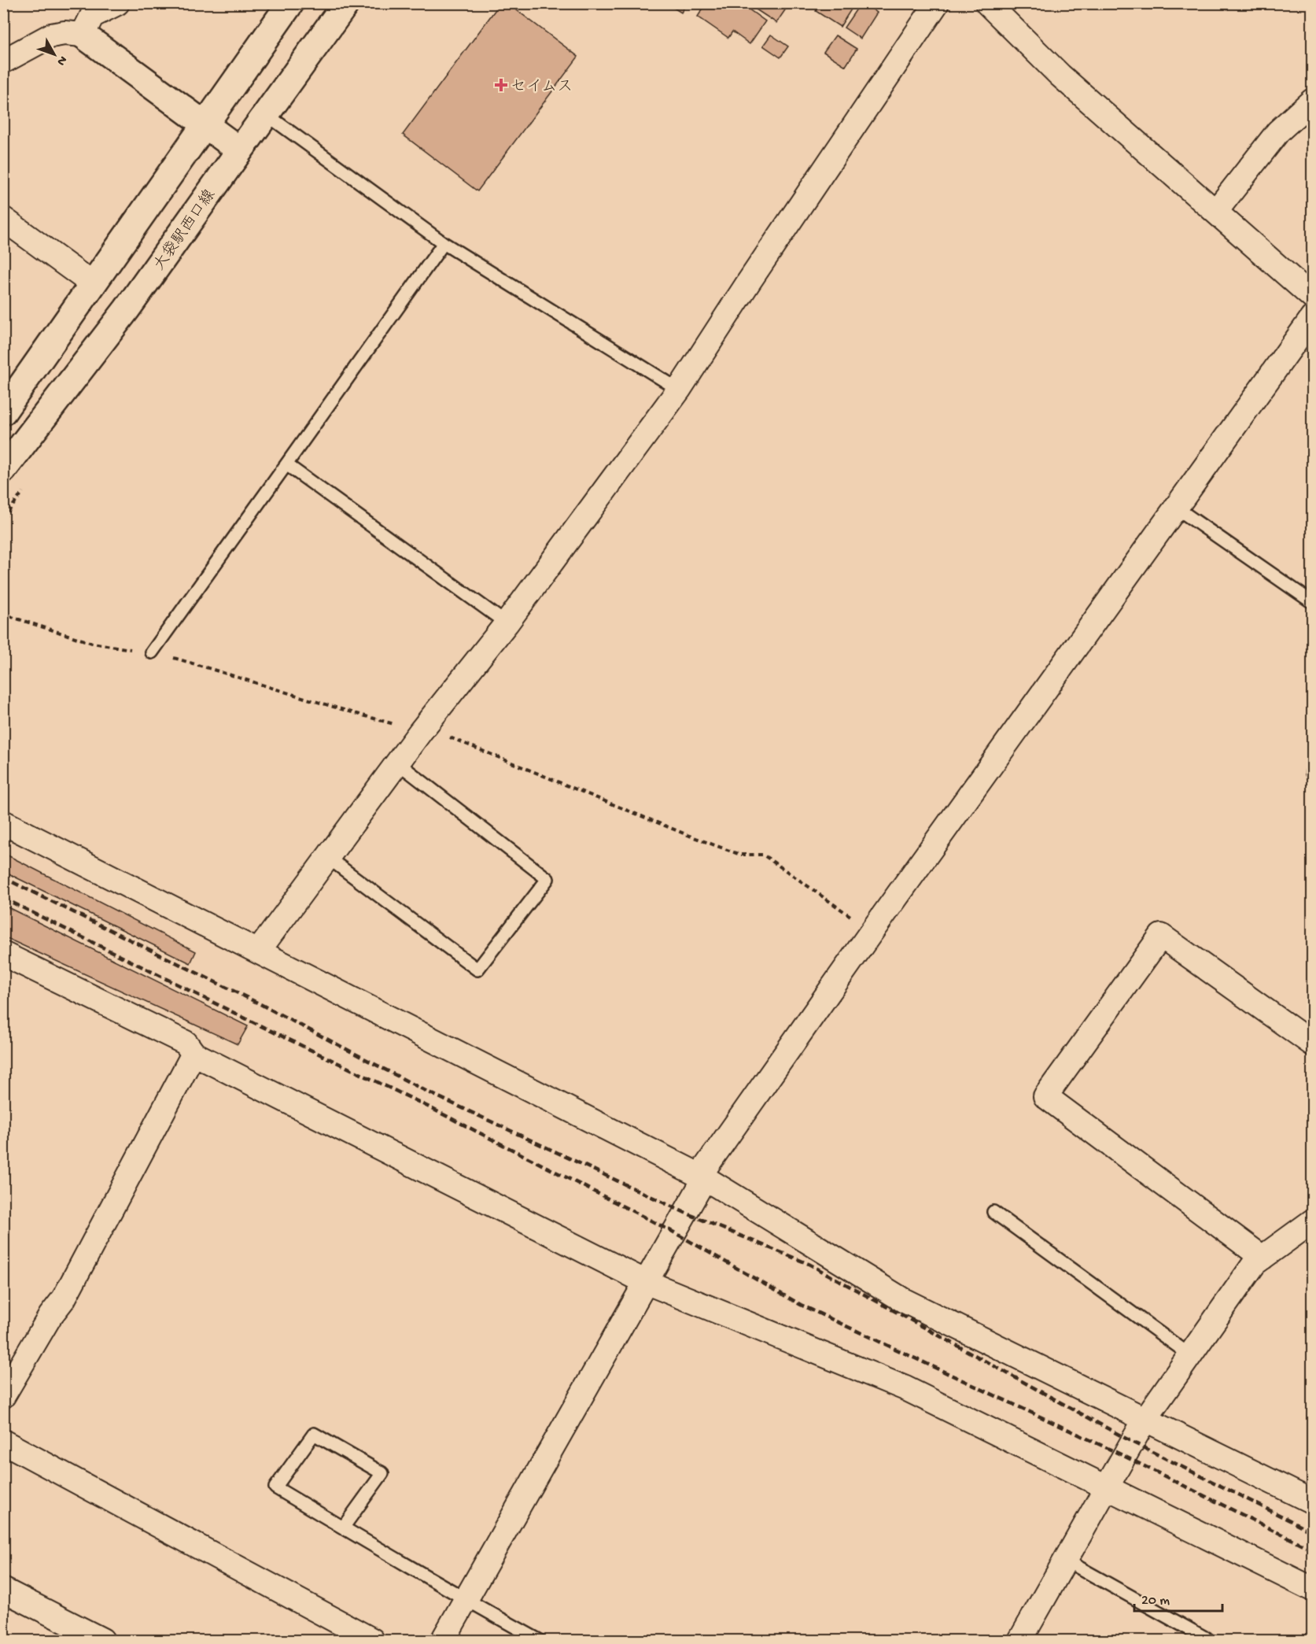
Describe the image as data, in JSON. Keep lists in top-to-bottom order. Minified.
{"streets":{"street":["大袋駅西口線"]},"places":{"health":["セイムス"]},"scale_bar":"20 m","north":"bottom right"}
